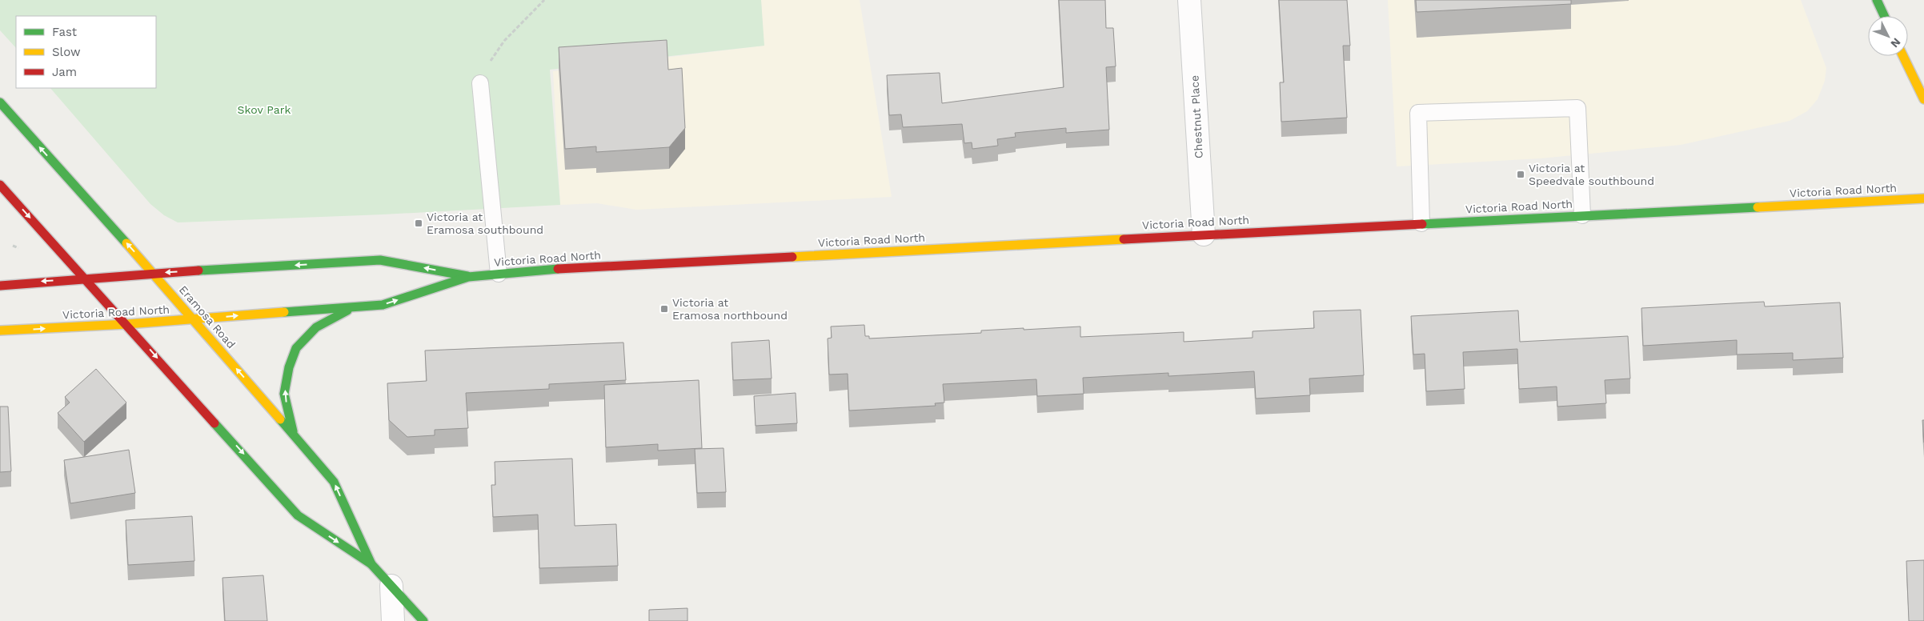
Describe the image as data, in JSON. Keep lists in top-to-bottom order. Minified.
{"streets":{"main road":["Victoria Road North","Eramosa Road"],"street":["Chestnut Place"]},"crossings":[["Chestnut Place","Victoria Road North"],["Victoria Road North","Eramosa Road"]],"parks":["Skov Park"],"places":{"transit":["Victoria at Speedvale southbound","Victoria at Eramosa southbound","Victoria at Eramosa northbound"]},"legend":["Fast","Slow","Jam"],"north":"bottom right"}
